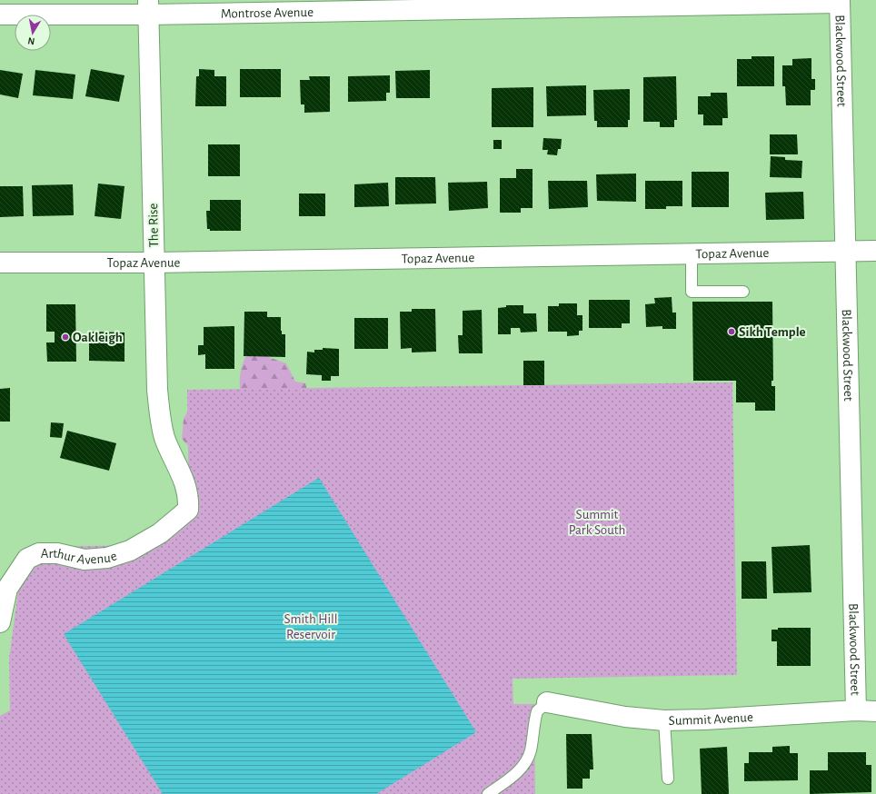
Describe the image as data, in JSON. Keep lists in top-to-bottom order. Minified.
{"streets":{"street":["Montrose Avenue","Blackwood Street","The Rise","Topaz Avenue","Arthur Avenue","Summit Avenue"]},"crossings":[["Montrose Avenue","Blackwood Street"],["Montrose Avenue","The Rise"],["Blackwood Street","Topaz Avenue"],["Blackwood Street","Summit Avenue"],["The Rise","Topaz Avenue"],["The Rise","Arthur Avenue"]],"parks":["Summit Park South","Smith Hill Reservoir"],"places":["Sikh Temple","Oakleigh"],"north":"bottom"}
